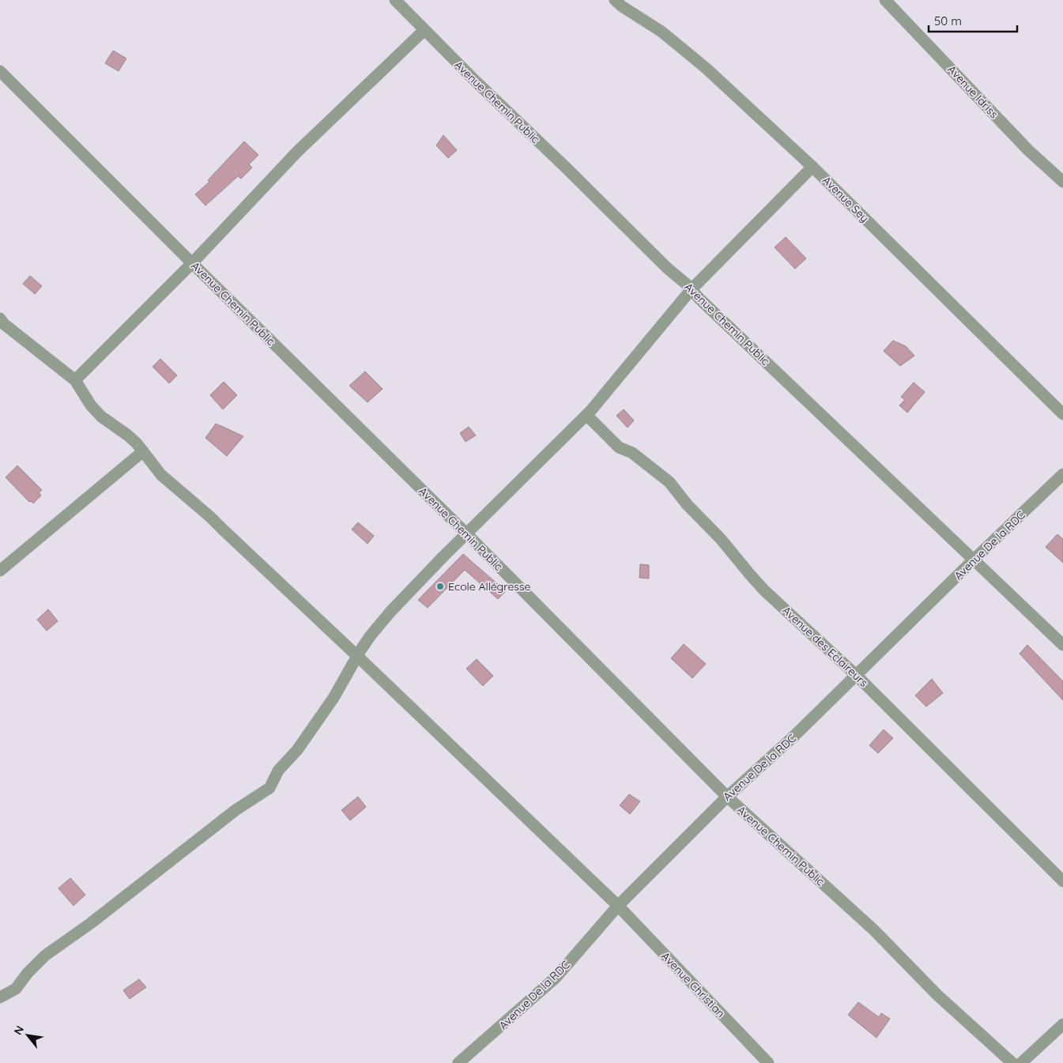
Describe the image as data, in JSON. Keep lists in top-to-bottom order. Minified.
{"streets":{"street":["Avenue Idriss","Avenue Chemin Public","Avenue Sey","Avenue De la RDC","Avenue des Eclaireurs","Avenue Christian"]},"crossings":[["Avenue Chemin Public","Avenue De la RDC"],["Avenue De la RDC","Avenue des Eclaireurs"],["Avenue De la RDC","Avenue Christian"]],"places":["Ecole Allégresse"],"scale_bar":"50 m","north":"top left"}
